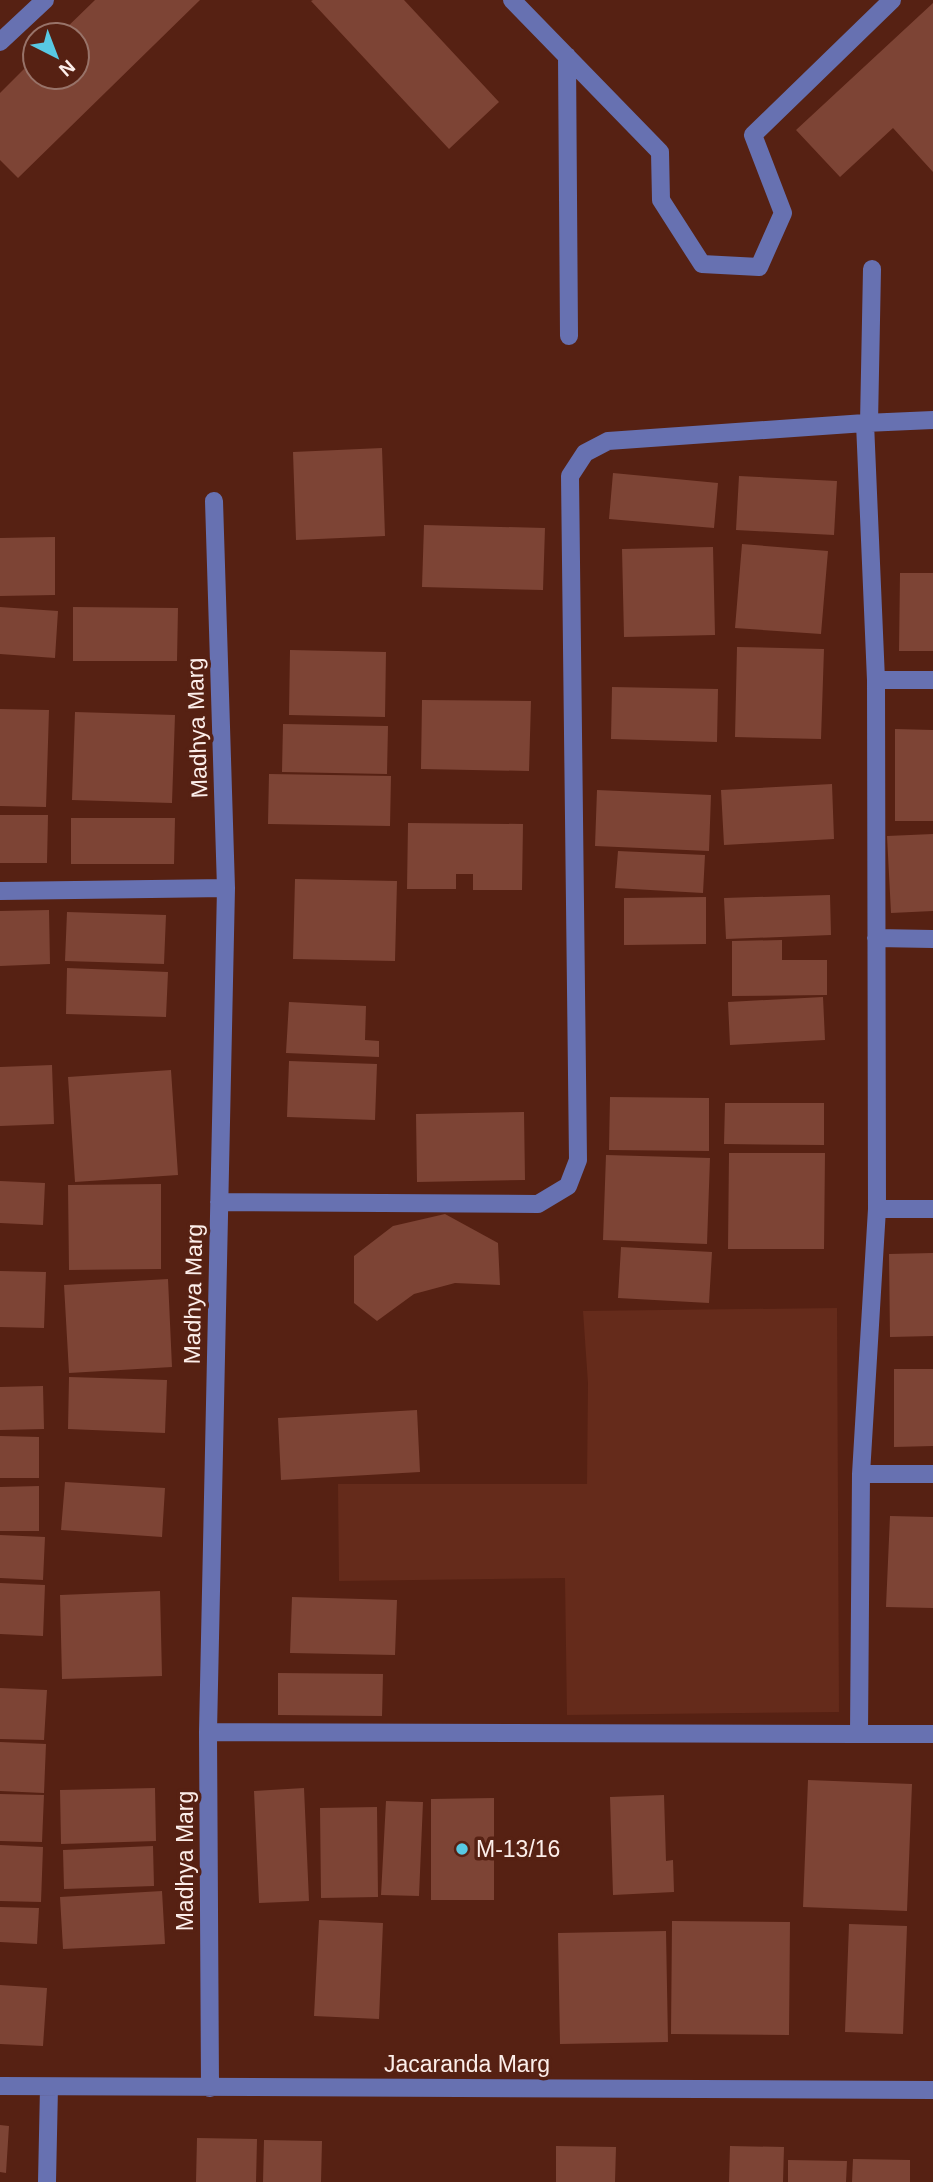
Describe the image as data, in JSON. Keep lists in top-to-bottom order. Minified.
{"streets":{"street":["Madhya Marg","Jacaranda Marg"]},"crossings":[["Madhya Marg","Jacaranda Marg"]],"places":["M-13/16"],"north":"bottom right"}
